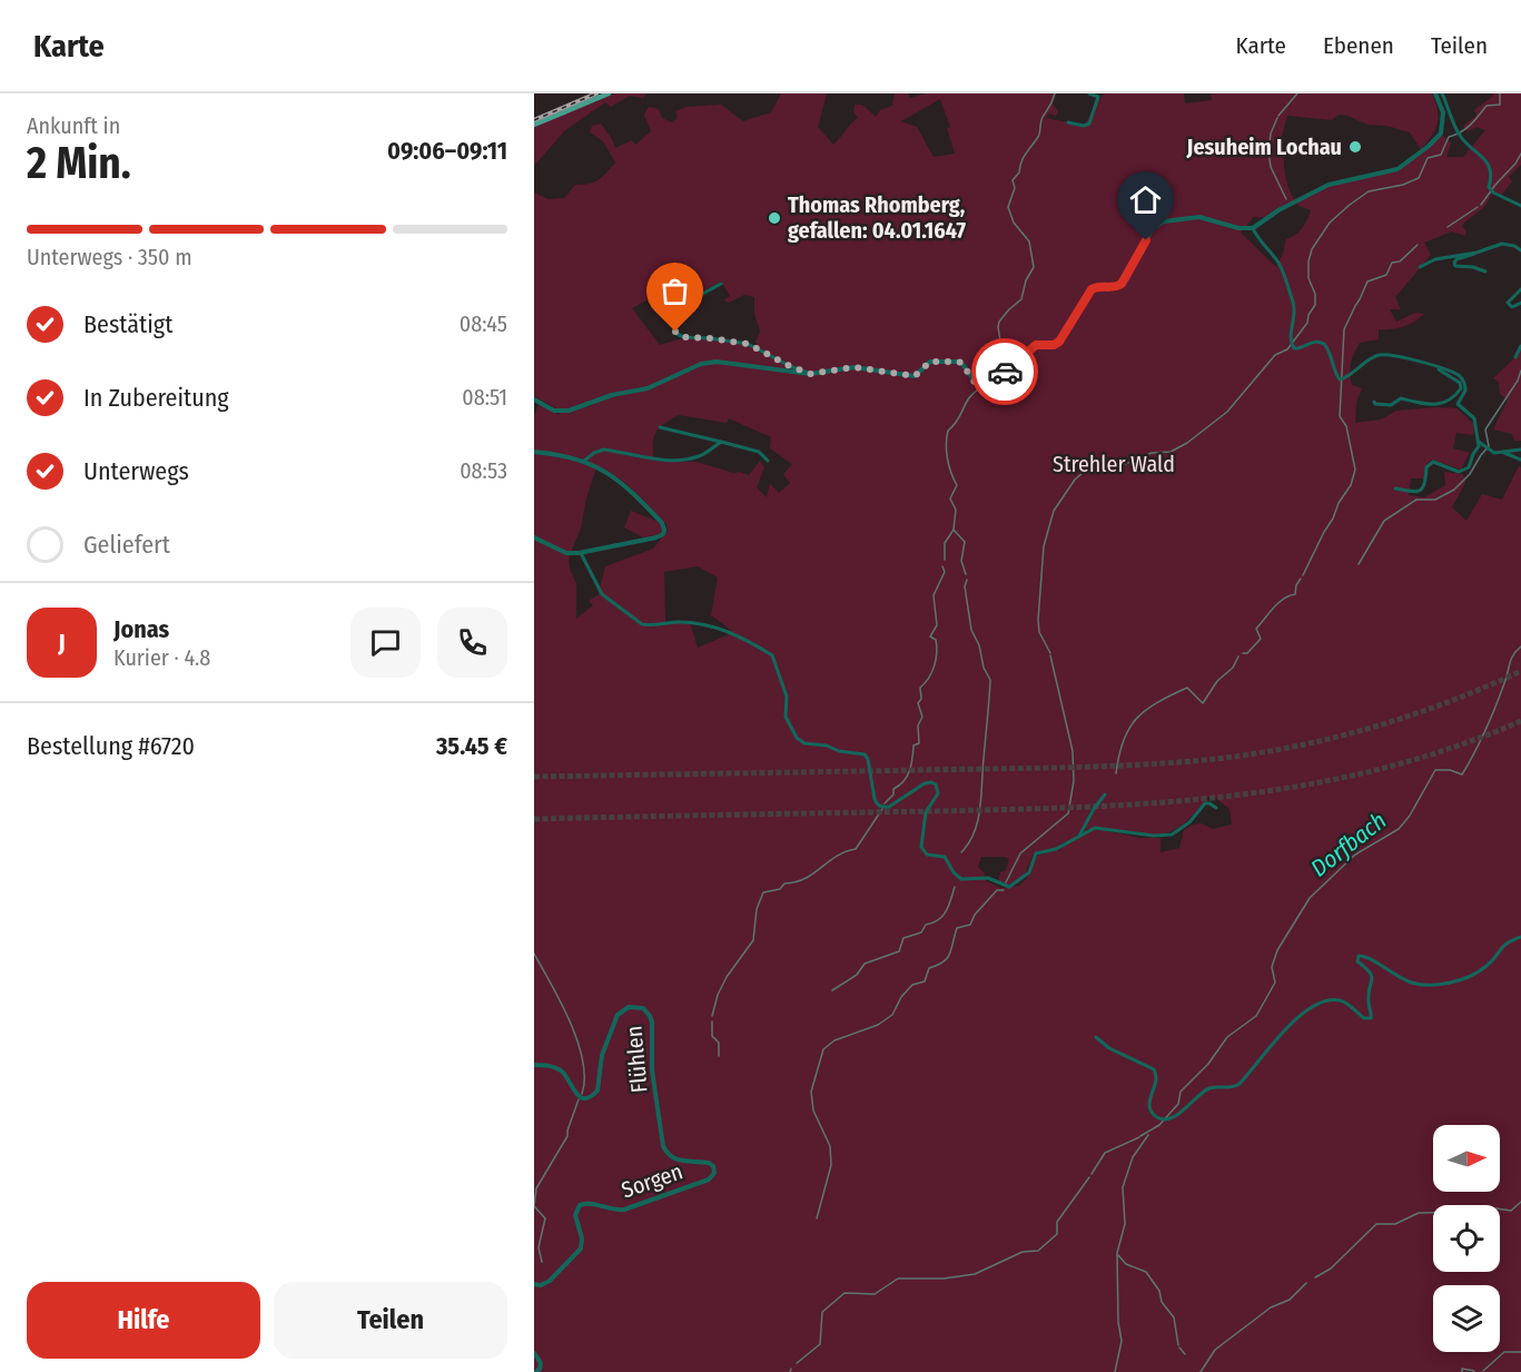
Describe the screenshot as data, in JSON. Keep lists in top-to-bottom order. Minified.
{"streets":{"street":["Flühlen","Sorgen"]},"crossings":[["Flühlen","Sorgen"]],"water":["Dorfbach"],"parks":["Strehler Wald"],"places":["Jesuheim Lochau","Thomas Rhomberg, gefallen: 04.01.1647"],"north":"right","page":{"header":"Karte","nav":["Karte","Ebenen","Teilen"],"heading":["2 Min.","Ankunft in","09:06–09:11"],"panel":["Jonas","Kurier · 4.8","Bestellung #6720","35.45 €"],"bar":"Unterwegs · 350 m","list":[["Bestätigt","08:45"],["In Zubereitung","08:51"],["Unterwegs","08:53"],"Geliefert"],"round":"J","buttons":["Hilfe","Teilen"]}}
